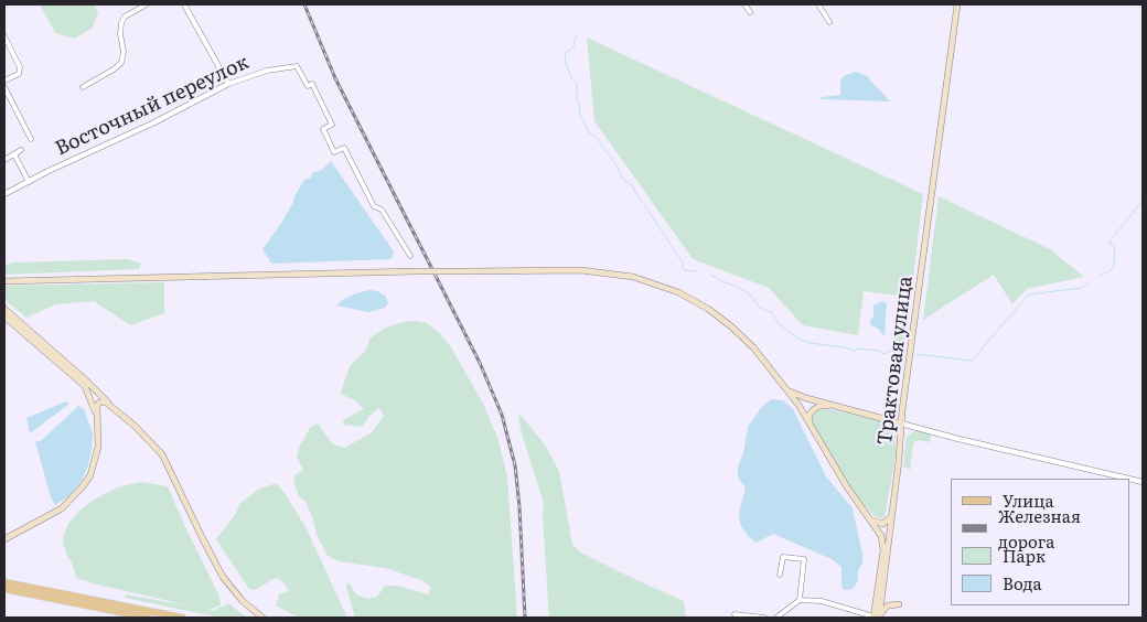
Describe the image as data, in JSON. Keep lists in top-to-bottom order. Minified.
{"streets":{"main road":["Трактовая улица"],"street":["Восточный переулок"]},"legend":["Улица","Железная дорога","Парк","Вода"]}
